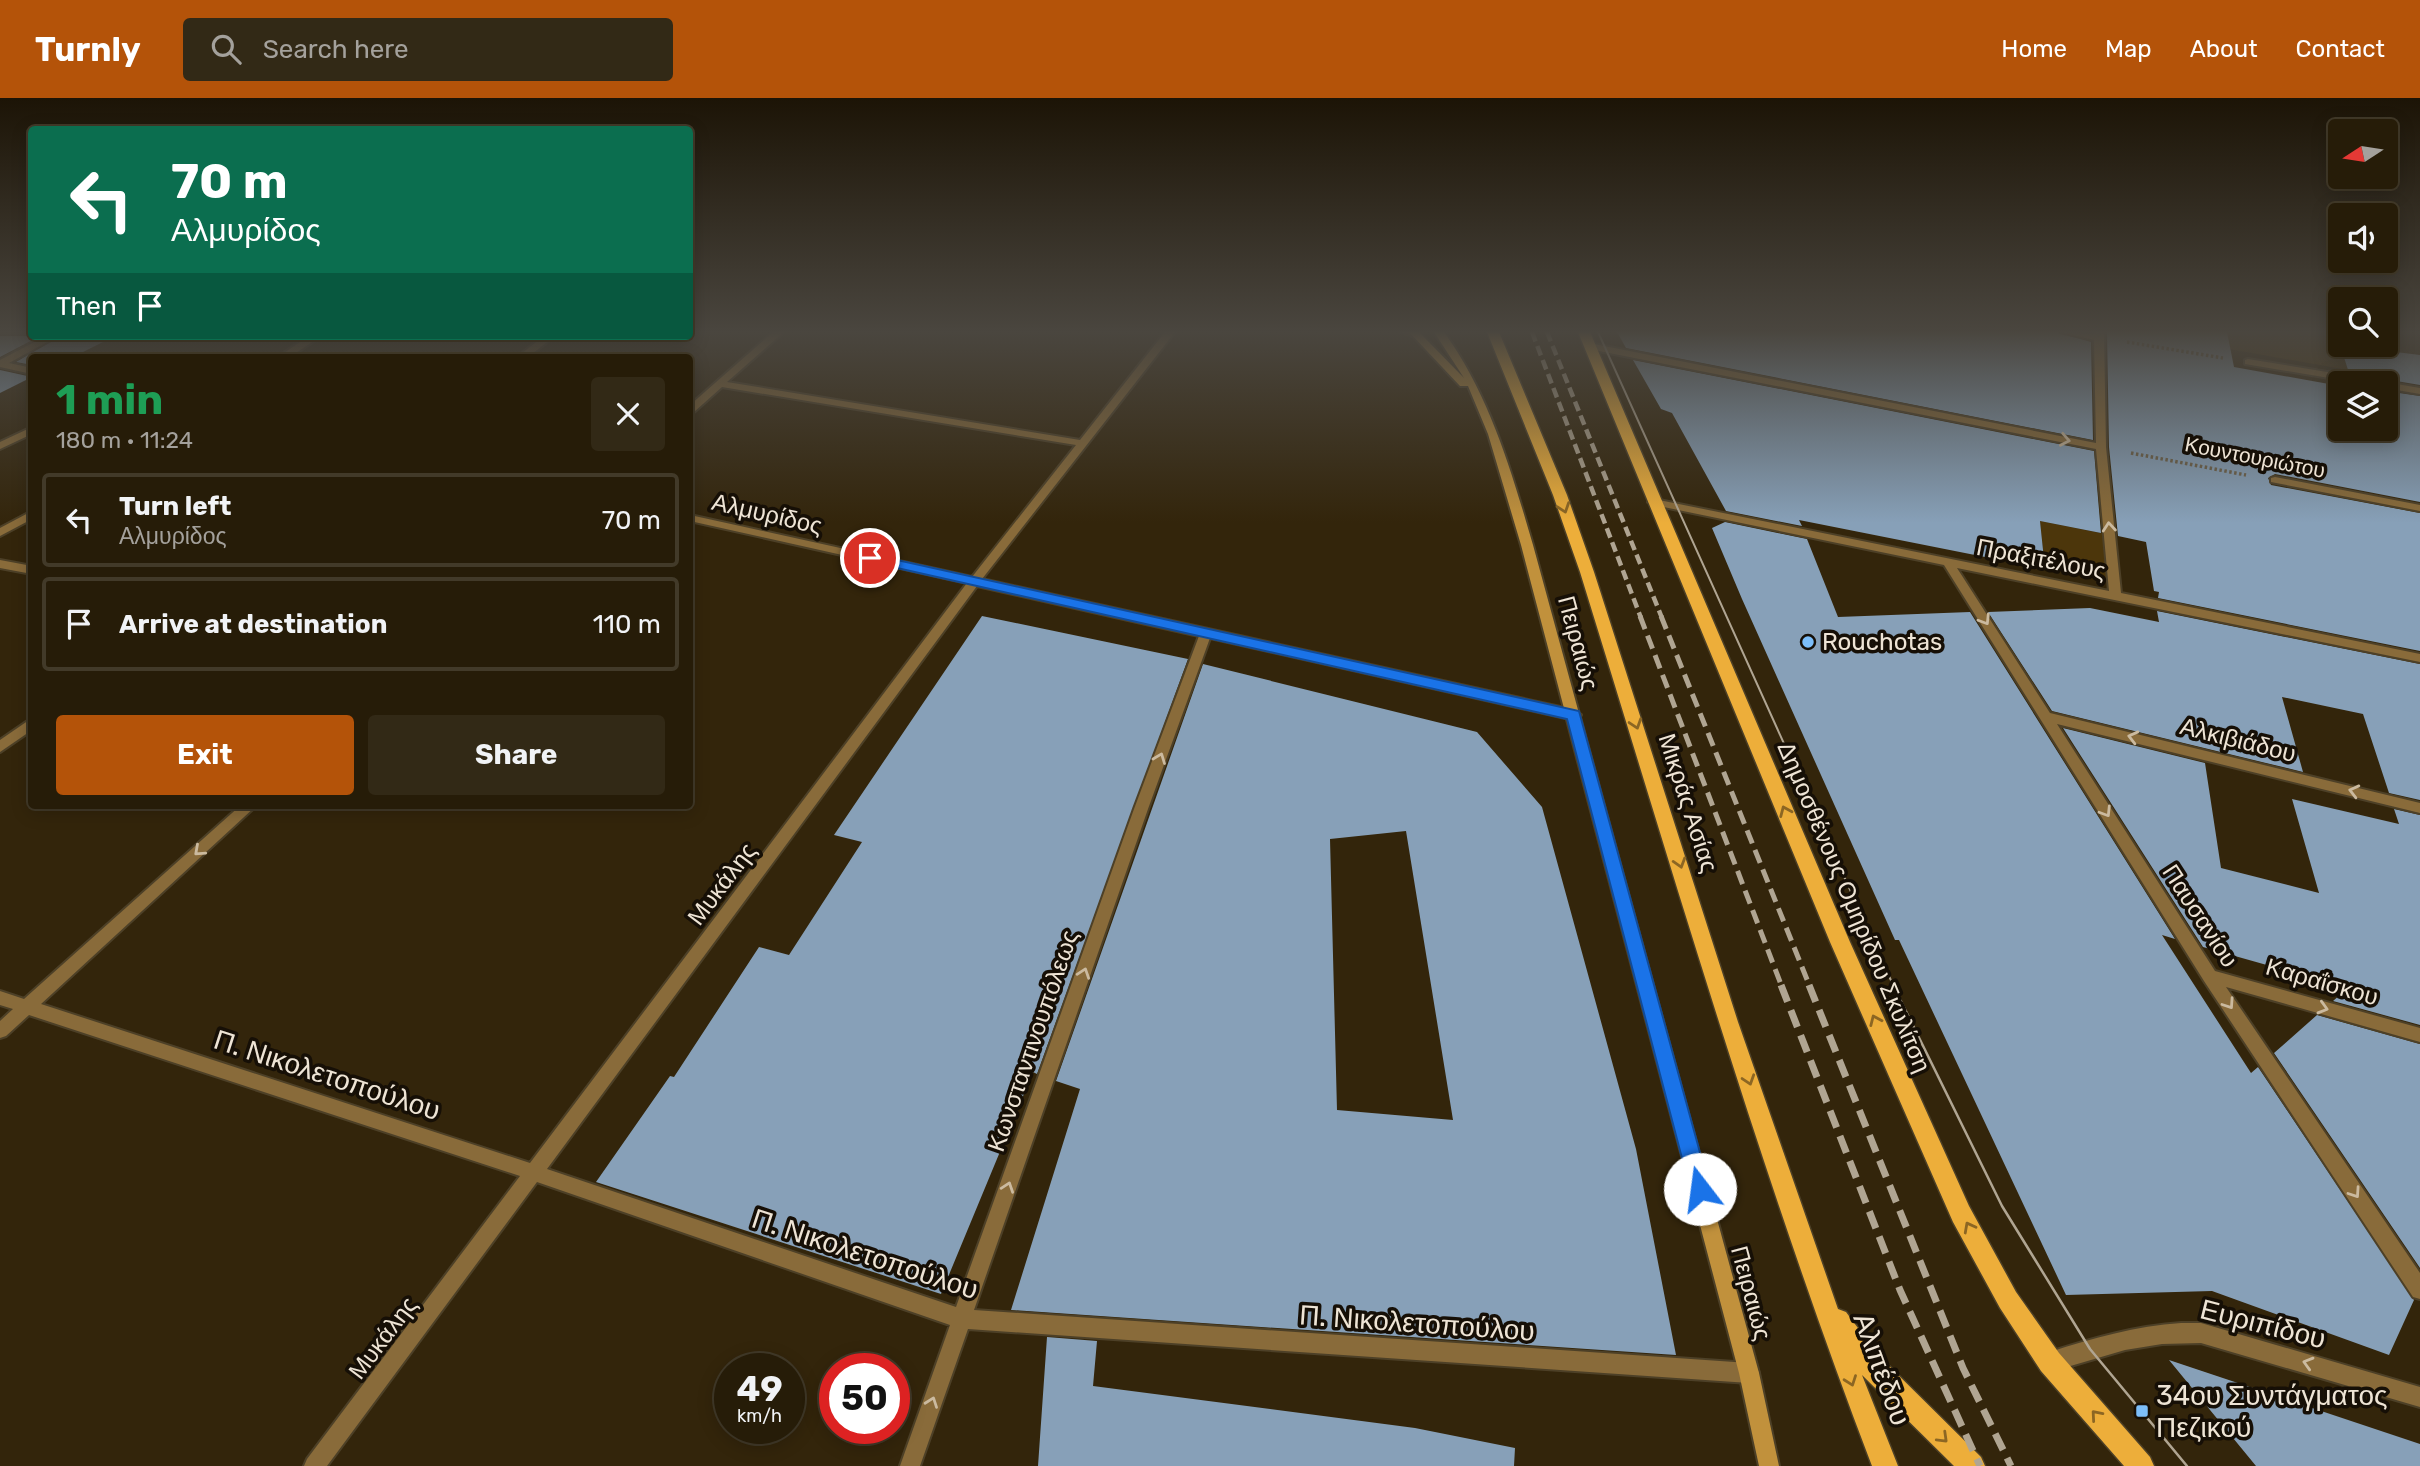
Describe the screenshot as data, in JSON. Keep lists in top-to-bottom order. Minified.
{"streets":{"main road":["Πειραιώς","Μικράς Ασίας","Δημοσθένους Ομηρίδου Σκυλίτση","Αλιπέδου"],"street":["Κουντουριώτου","Αλμυρίδος","Πραξιτέλους","Αλκιβιάδου","Μυκάλης","Παυσανίου","Καραΐσκου","Κωνσταντινουπόλεως","Π. Νικολετοπούλου","Ευριπίδου"]},"crossings":[["Αλμυρίδος","Πειραιώς"],["Αλμυρίδος","Μυκάλης"],["Αλμυρίδος","Κωνσταντινουπόλεως"],["Πραξιτέλους","Δημοσθένους Ομηρίδου Σκυλίτση"],["Πραξιτέλους","Παυσανίου"],["Πειραιώς","Π. Νικολετοπούλου"],["Αλκιβιάδου","Παυσανίου"],["Μικράς Ασίας","Αλιπέδου"],["Μυκάλης","Π. Νικολετοπούλου"],["Δημοσθένους Ομηρίδου Σκυλίτση","Ευριπίδου"],["Παυσανίου","Καραΐσκου"],["Κωνσταντινουπόλεως","Π. Νικολετοπούλου"]],"one_way":["Αλκιβιάδου","Μικράς Ασίας","Δημοσθένους Ομηρίδου Σκυλίτση","Παυσανίου","Καραΐσκου","Κωνσταντινουπόλεως","Ευριπίδου"],"places":{"other":["Rouchotas"],"transit":["34ου Συντάγματος Πεζικού"]},"north":"left","page":{"header":"Turnly","search":"Search here","nav":["Home","Map","About","Contact"],"turn":["70 m","Αλμυρίδος"],"then":"Then","heading":["1 min","180 m · 11:24"],"list":[{"name":"Turn left","note":"Αλμυρίδος","value":"70 m"},{"name":"Arrive at destination","value":"110 m"}],"buttons":["Exit","Share"],"speed":"49 km/h","limit":"50"}}
